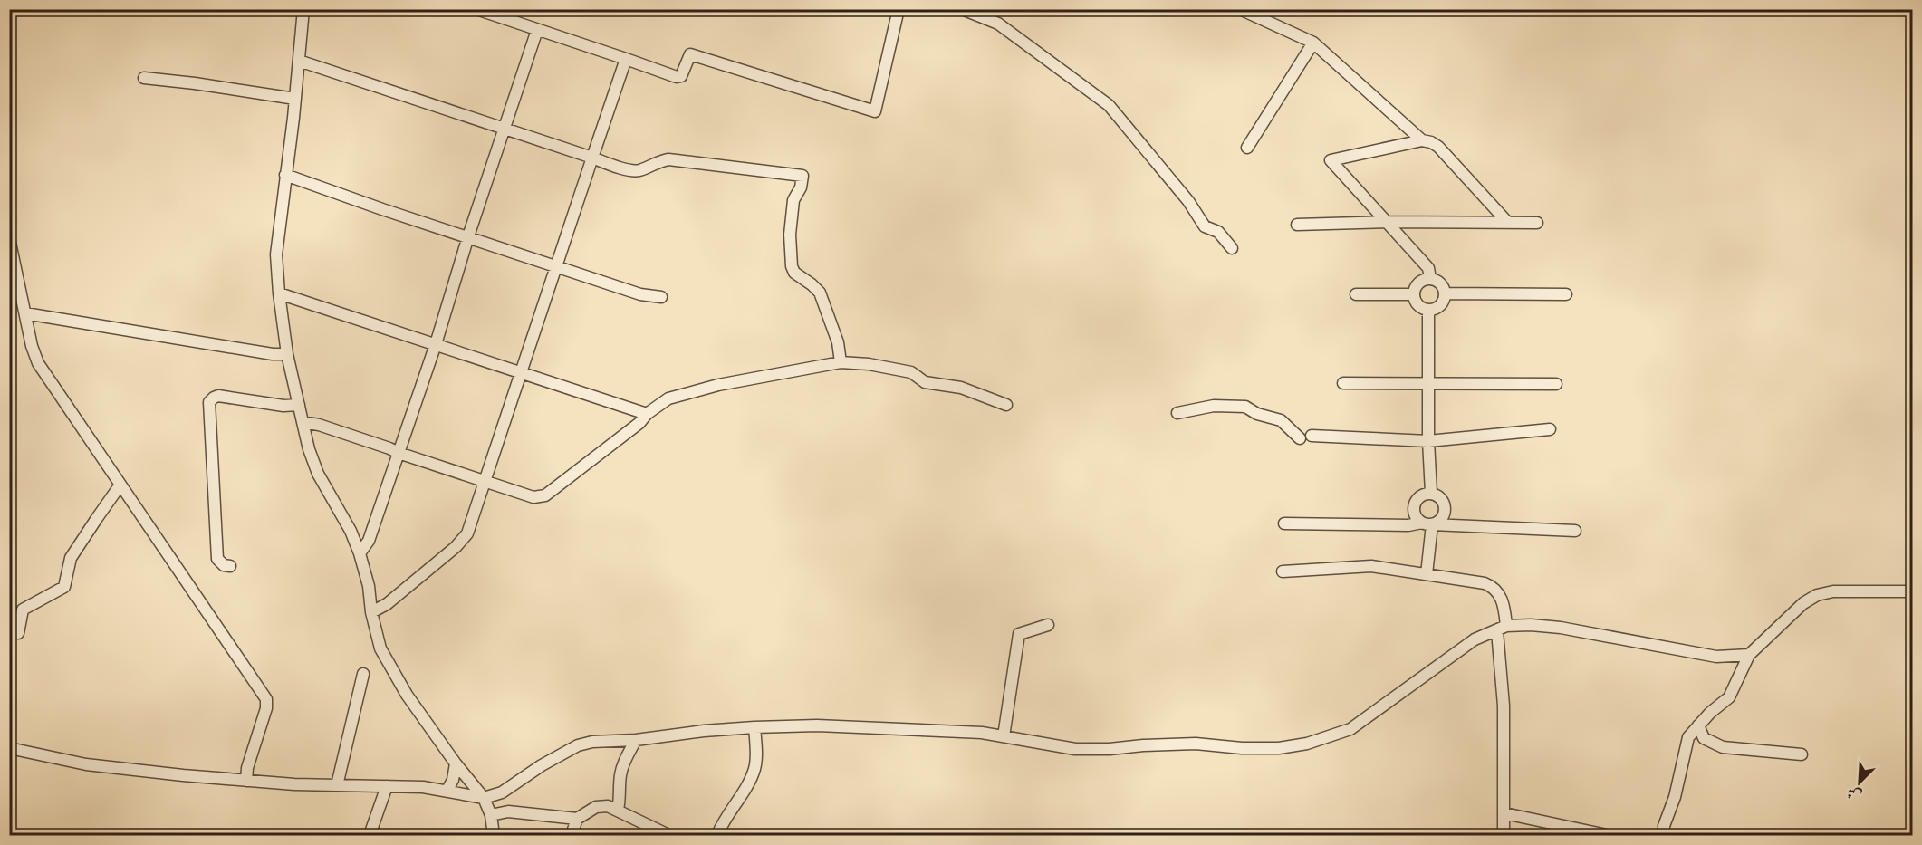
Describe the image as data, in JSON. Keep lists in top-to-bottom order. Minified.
{"north":"bottom left"}
